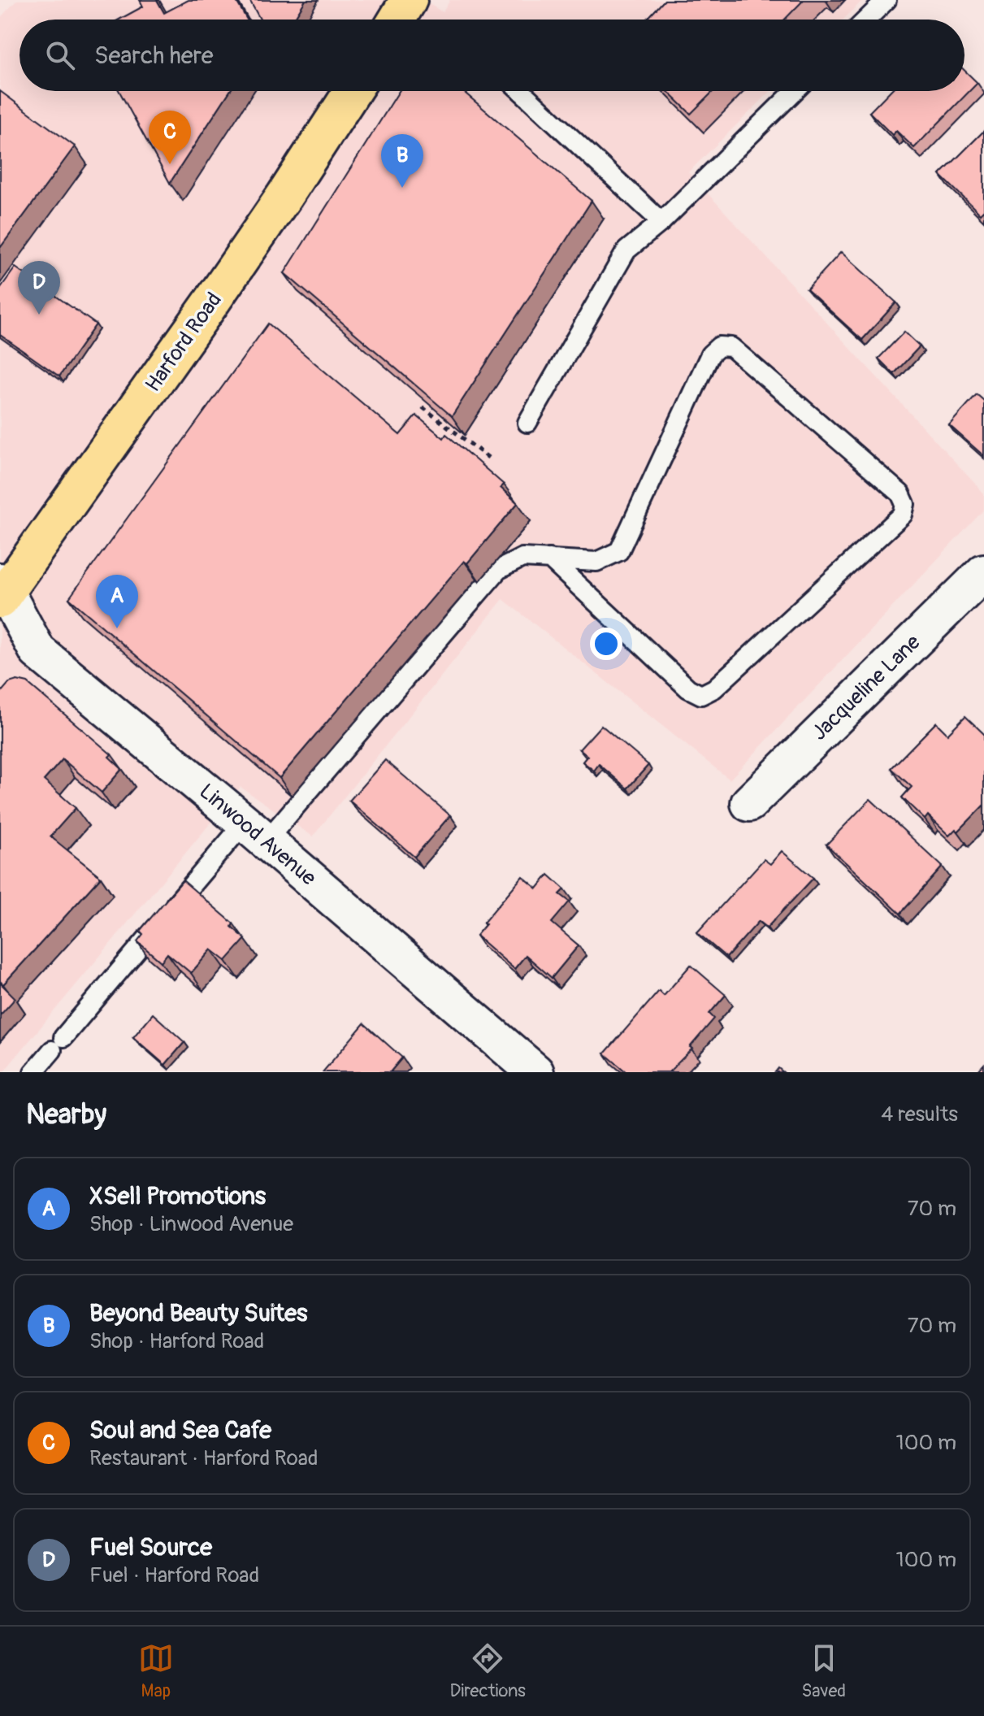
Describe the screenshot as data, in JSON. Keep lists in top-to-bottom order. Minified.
{"streets":{"main road":["Harford Road"],"street":["Jacqueline Lane","Linwood Avenue"]},"crossings":[["Harford Road","Linwood Avenue"]],"page":{"search":"Search here","pins":["C","B","D","A"],"heading":["Nearby","4 results"],"list":[{"mark":"A","name":"XSell Promotions","note":"Shop · Linwood Avenue","value":"70 m"},{"mark":"B","name":"Beyond Beauty Suites","note":"Shop · Harford Road","value":"70 m"},{"mark":"C","name":"Soul and Sea Cafe","note":"Restaurant · Harford Road","value":"100 m"},{"mark":"D","name":"Fuel Source","note":"Fuel · Harford Road","value":"100 m"}],"nav":["Map","Directions","Saved"]}}
